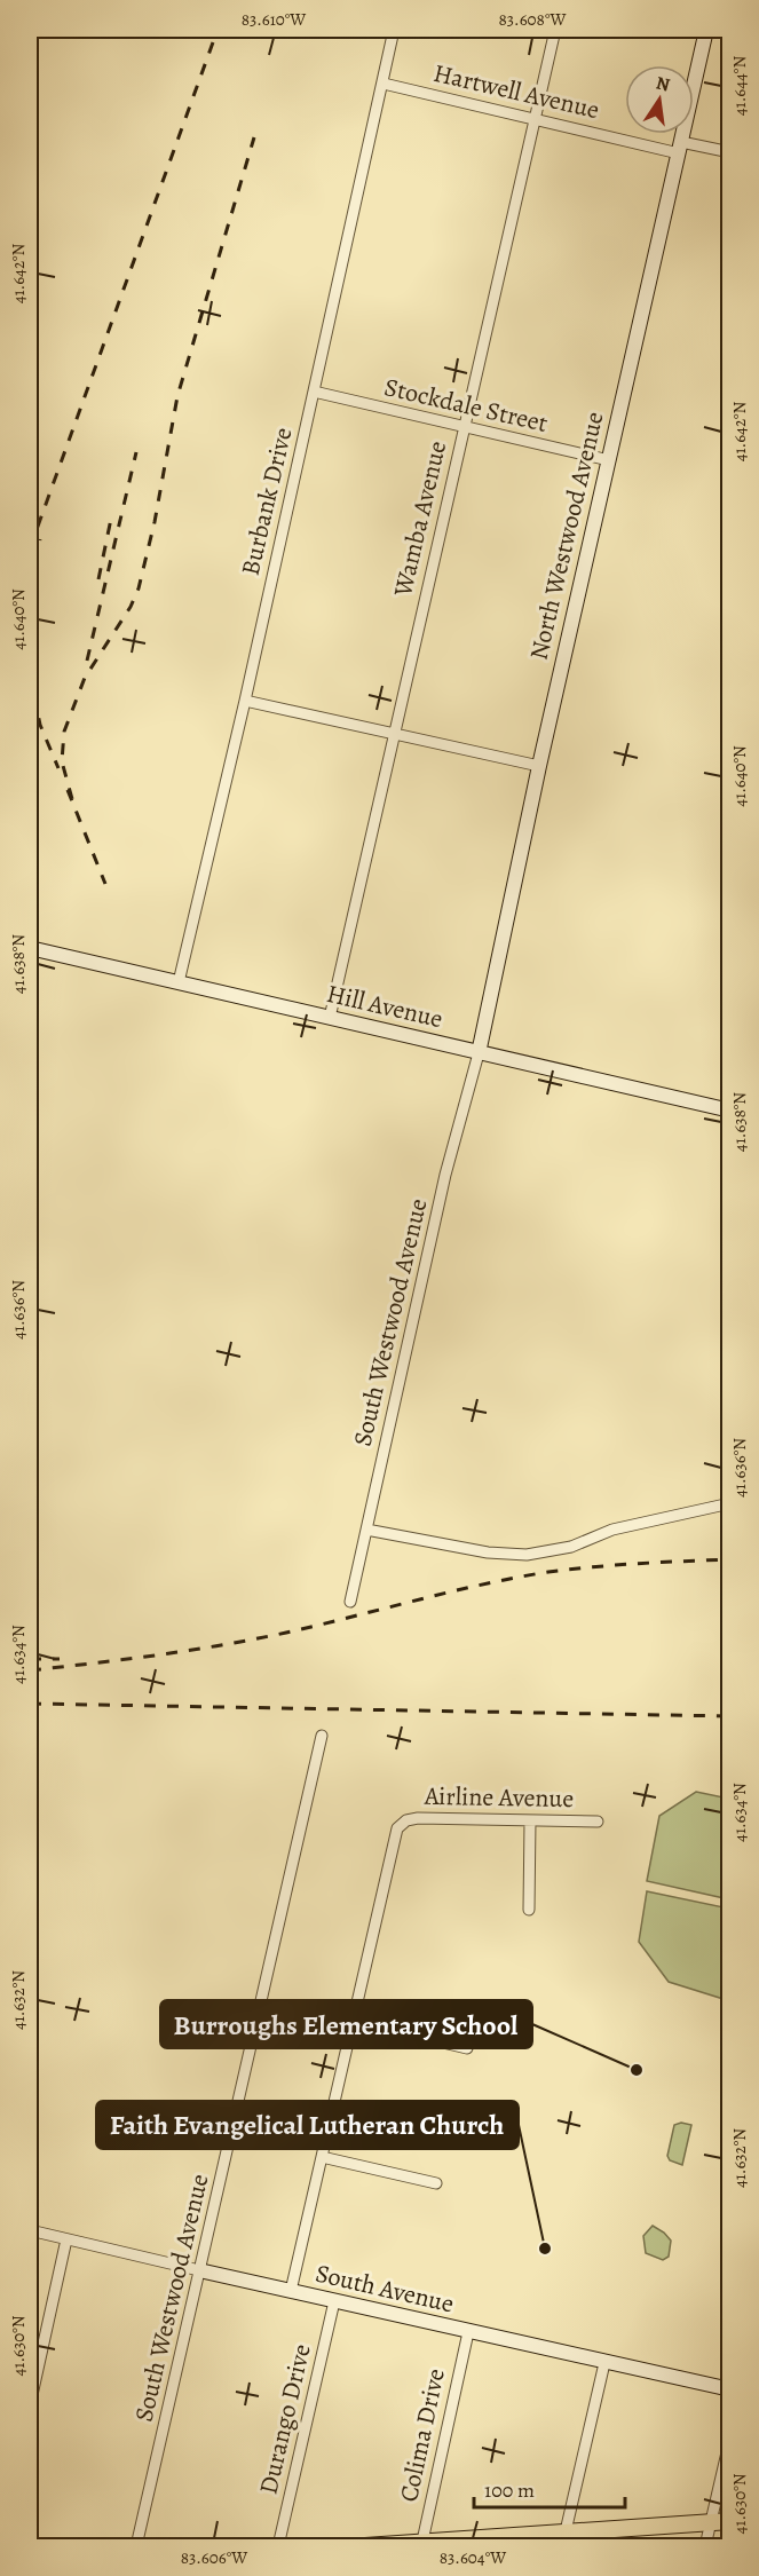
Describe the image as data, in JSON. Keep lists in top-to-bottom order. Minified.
{"streets":{"street":["Hartwell Avenue","Stockdale Street","Burbank Drive","Wamba Avenue","North Westwood Avenue","Hill Avenue","South Westwood Avenue","Airline Avenue","South Avenue","Durango Drive","Colima Drive"]},"crossings":[["Hartwell Avenue","Burbank Drive"],["Hartwell Avenue","Wamba Avenue"],["Hartwell Avenue","North Westwood Avenue"],["Stockdale Street","Burbank Drive"],["Stockdale Street","Wamba Avenue"],["Stockdale Street","North Westwood Avenue"],["Burbank Drive","Hill Avenue"],["Wamba Avenue","Hill Avenue"],["North Westwood Avenue","Hill Avenue"],["North Westwood Avenue","South Westwood Avenue"],["Hill Avenue","South Westwood Avenue"],["South Westwood Avenue","South Avenue"],["South Avenue","Durango Drive"],["South Avenue","Colima Drive"]],"places":["Burroughs Elementary School","Faith Evangelical Lutheran Church"],"scale_bar":"100 m","north":"top","coordinates":["83.610°W","83.608°W","41.644°N","41.642°N","41.640°N","41.638°N","41.636°N","41.634°N","41.632°N","41.630°N","83.606°W","83.604°W"]}
